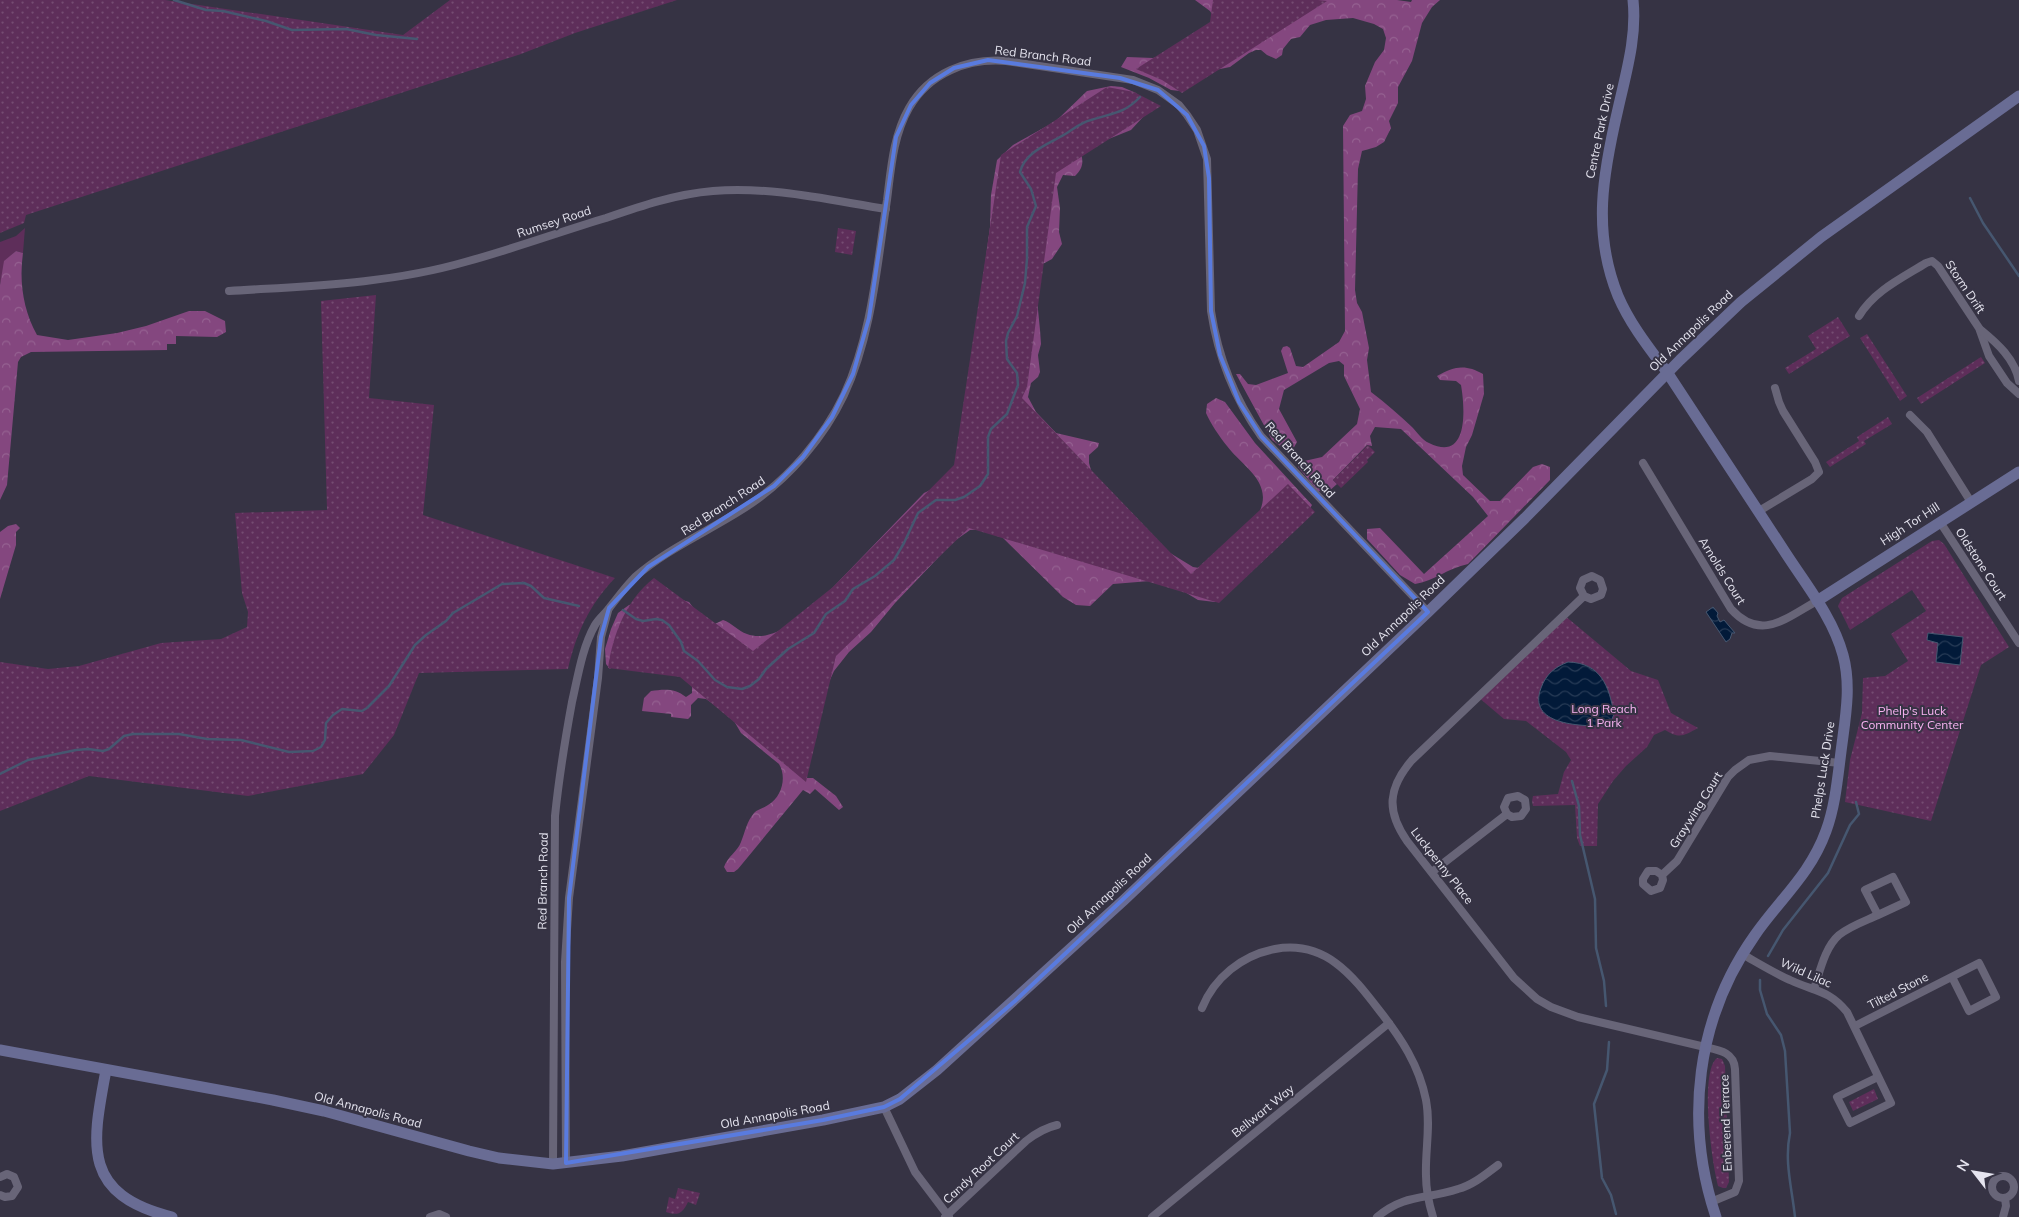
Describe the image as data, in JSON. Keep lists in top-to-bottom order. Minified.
{"streets":{"main road":["Centre Park Drive","Old Annapolis Road","High Tor Hill","Phelps Luck Drive"],"street":["Red Branch Road","Rumsey Road","Storm Drift","Oldstone Court","Arnolds Court","Graywing Court","Luckpenny Place","Wild Lilac","Tilted Stone","Bellwart Way","Enberend Terrace","Candy Root Court"]},"crossings":[["Red Branch Road","Rumsey Road"],["Red Branch Road","Old Annapolis Road"],["Centre Park Drive","Old Annapolis Road"],["Centre Park Drive","Phelps Luck Drive"],["Old Annapolis Road","Phelps Luck Drive"],["High Tor Hill","Oldstone Court"],["High Tor Hill","Arnolds Court"],["High Tor Hill","Phelps Luck Drive"],["Arnolds Court","Phelps Luck Drive"],["Phelps Luck Drive","Graywing Court"],["Phelps Luck Drive","Luckpenny Place"],["Phelps Luck Drive","Wild Lilac"],["Phelps Luck Drive","Enberend Terrace"],["Luckpenny Place","Enberend Terrace"],["Wild Lilac","Tilted Stone"]],"parks":["Long Reach 1 Park","Phelp's Luck Community Center"],"north":"top left"}
